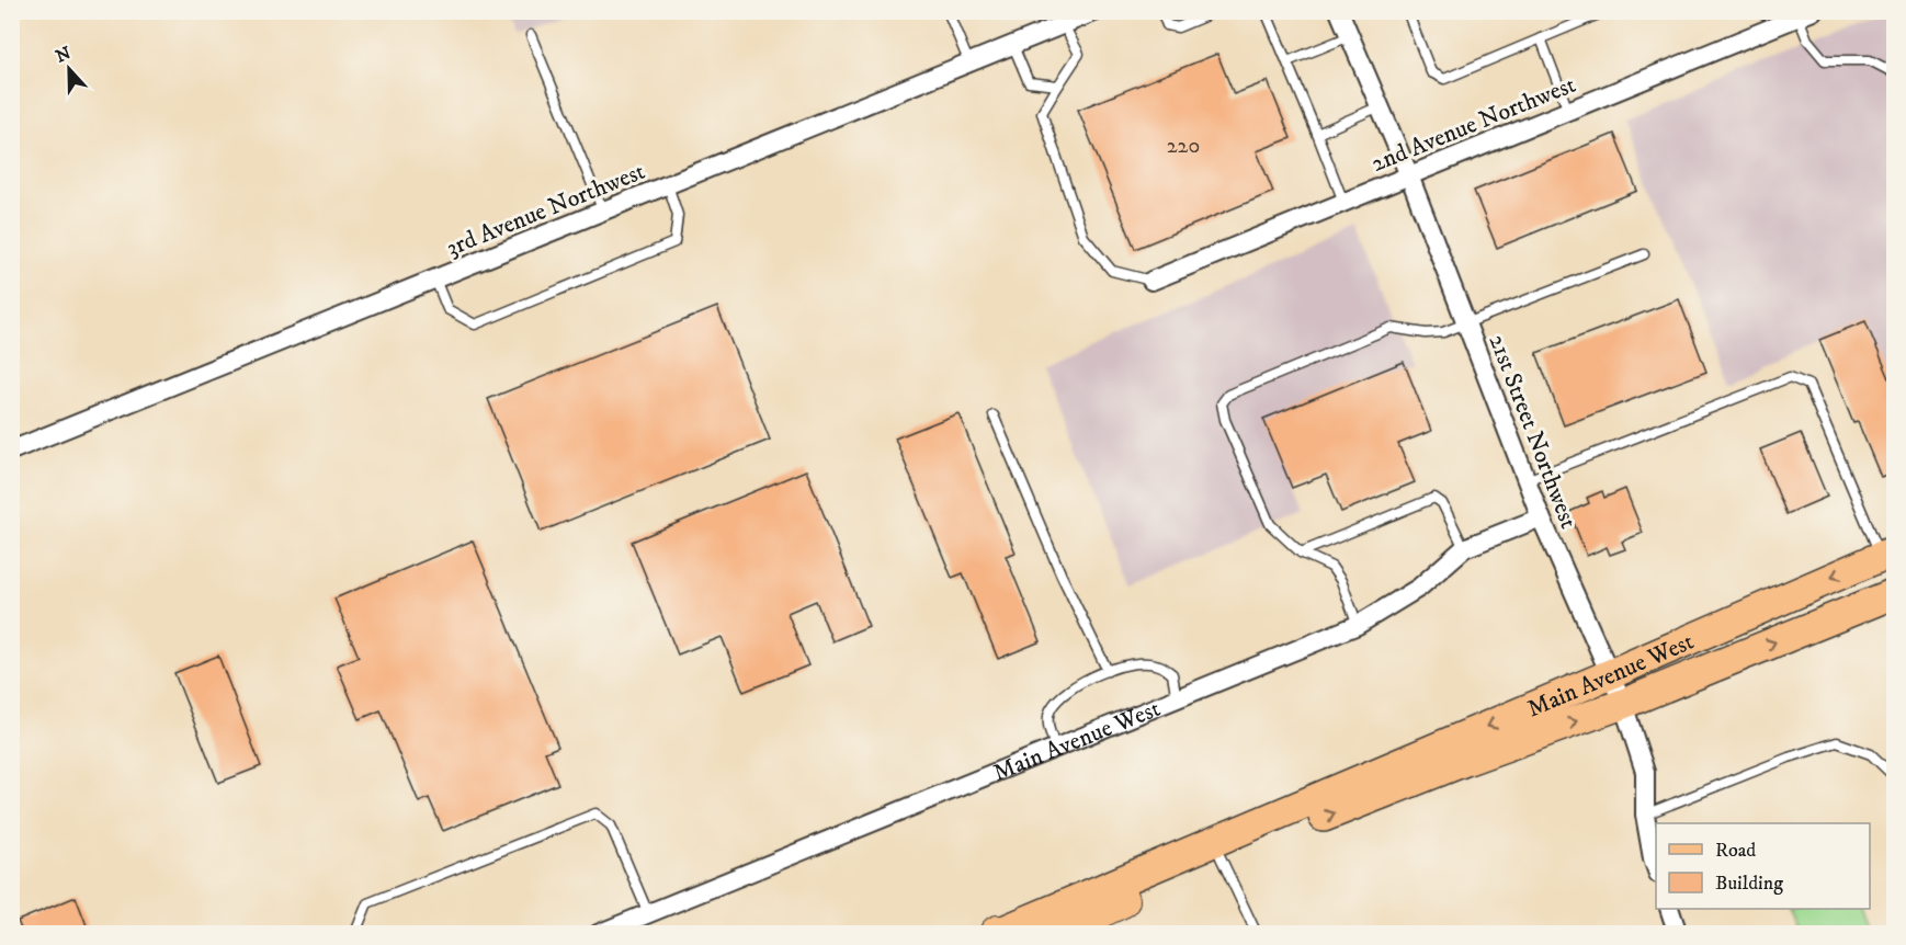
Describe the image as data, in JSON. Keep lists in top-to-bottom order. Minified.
{"streets":{"main road":["Main Avenue West"],"street":["2nd Avenue Northwest","3rd Avenue Northwest","21st Street Northwest"]},"crossings":[["2nd Avenue Northwest","21st Street Northwest"],["21st Street Northwest","Main Avenue West"]],"house_numbers":["220"],"legend":["Road","Building"],"north":"top"}
